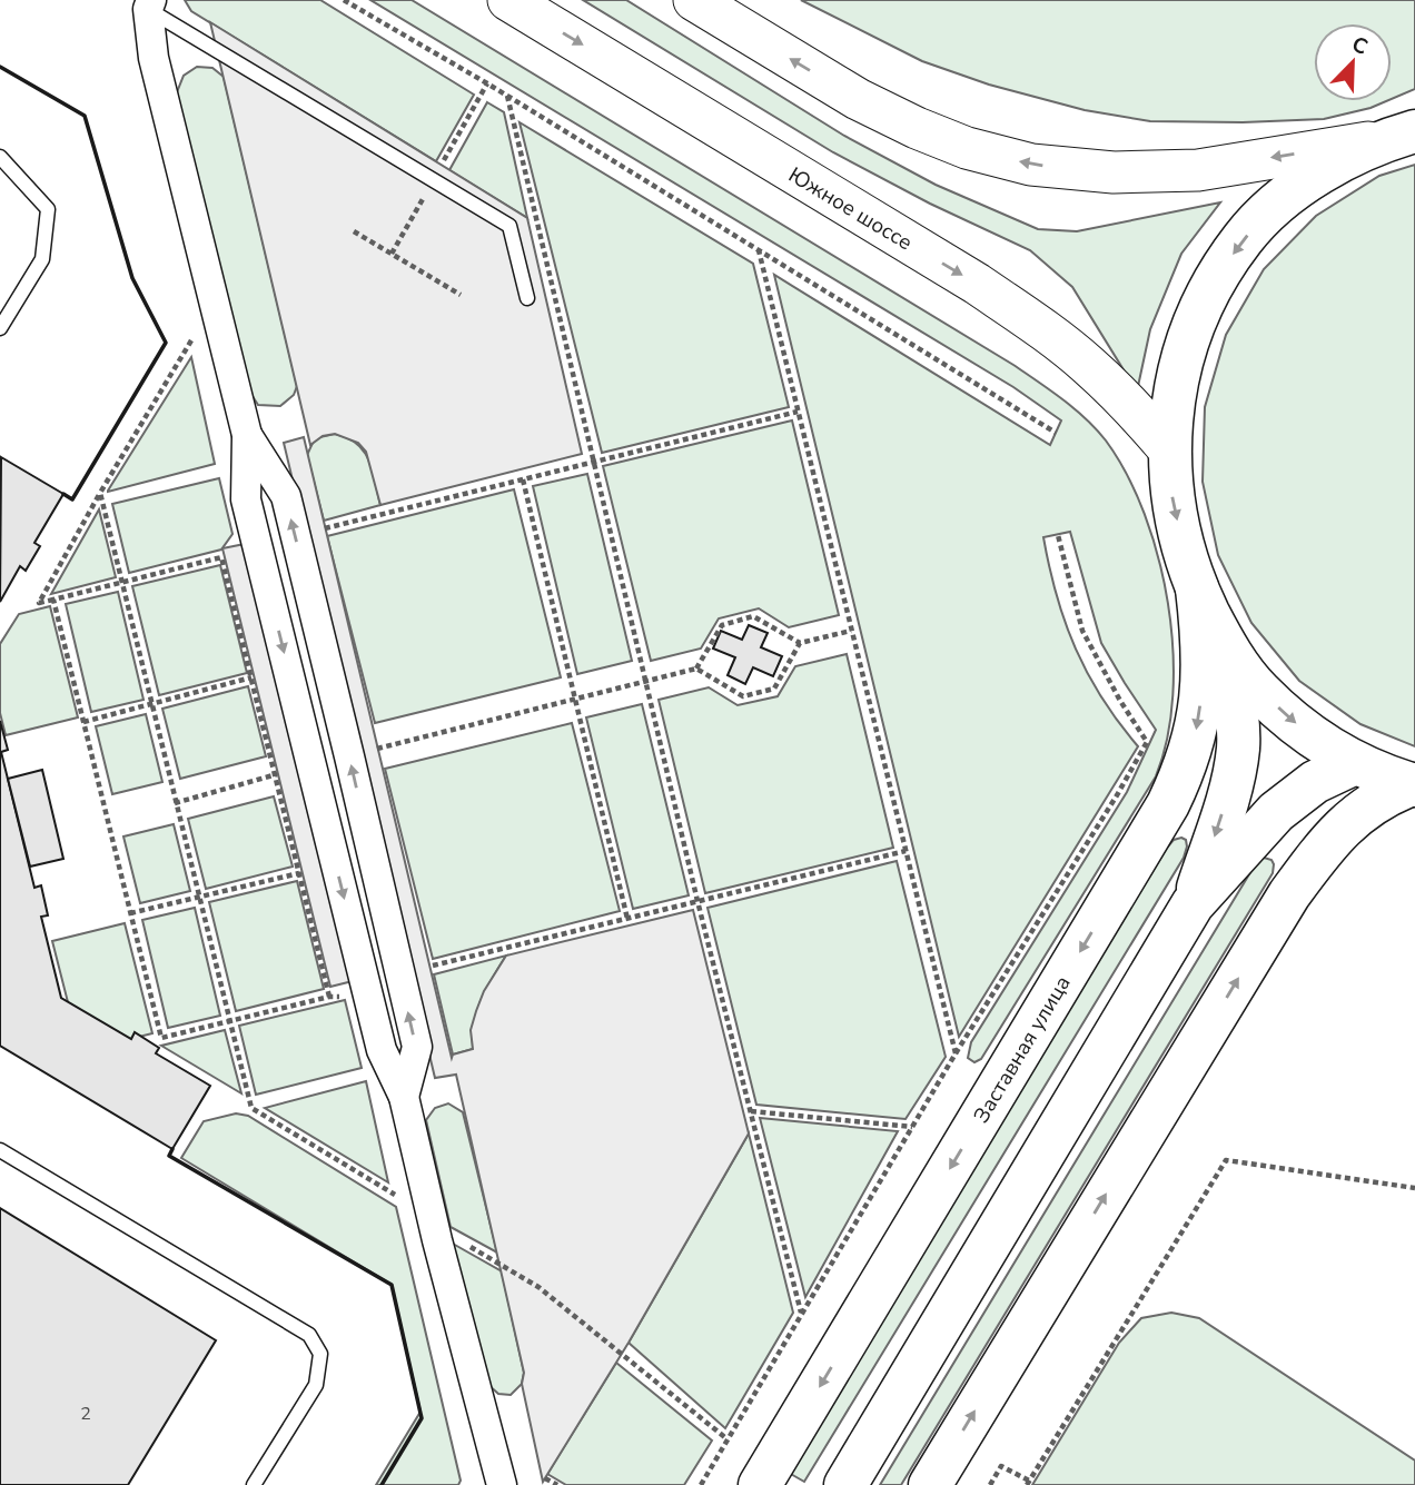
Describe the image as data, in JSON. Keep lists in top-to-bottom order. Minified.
{"streets":{"main road":["Южное шоссе","Заставная улица"]},"one_way":["Южное шоссе"],"house_numbers":["2"],"north":"top right"}
